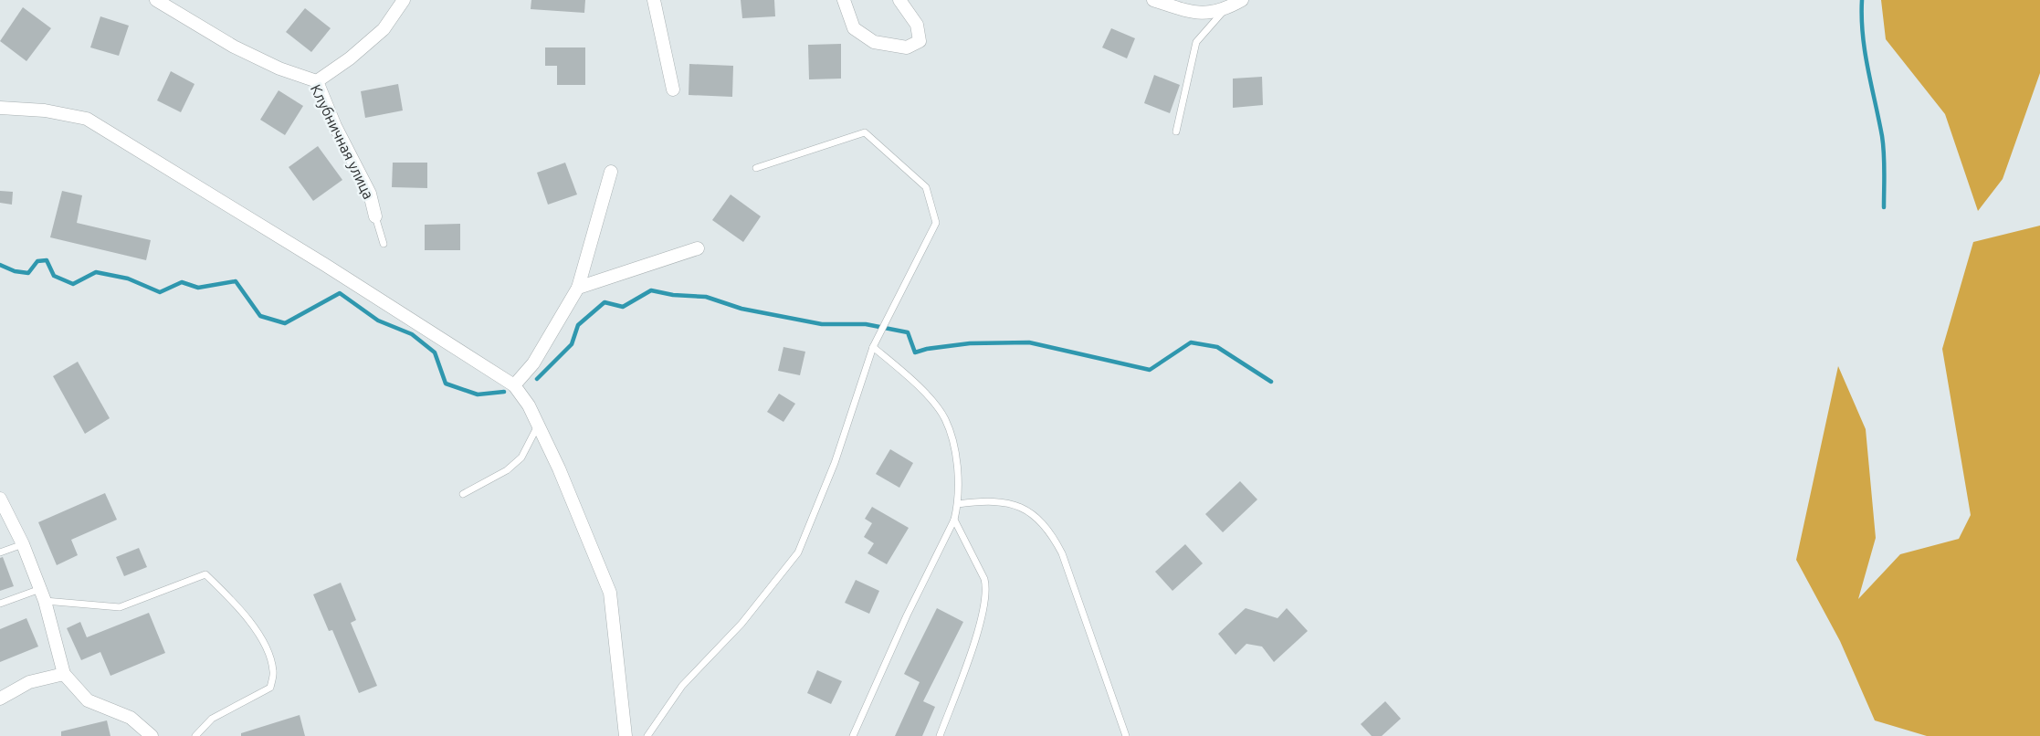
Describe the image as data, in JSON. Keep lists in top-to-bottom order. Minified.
{"streets":{"street":["Клубничная улица"]}}
